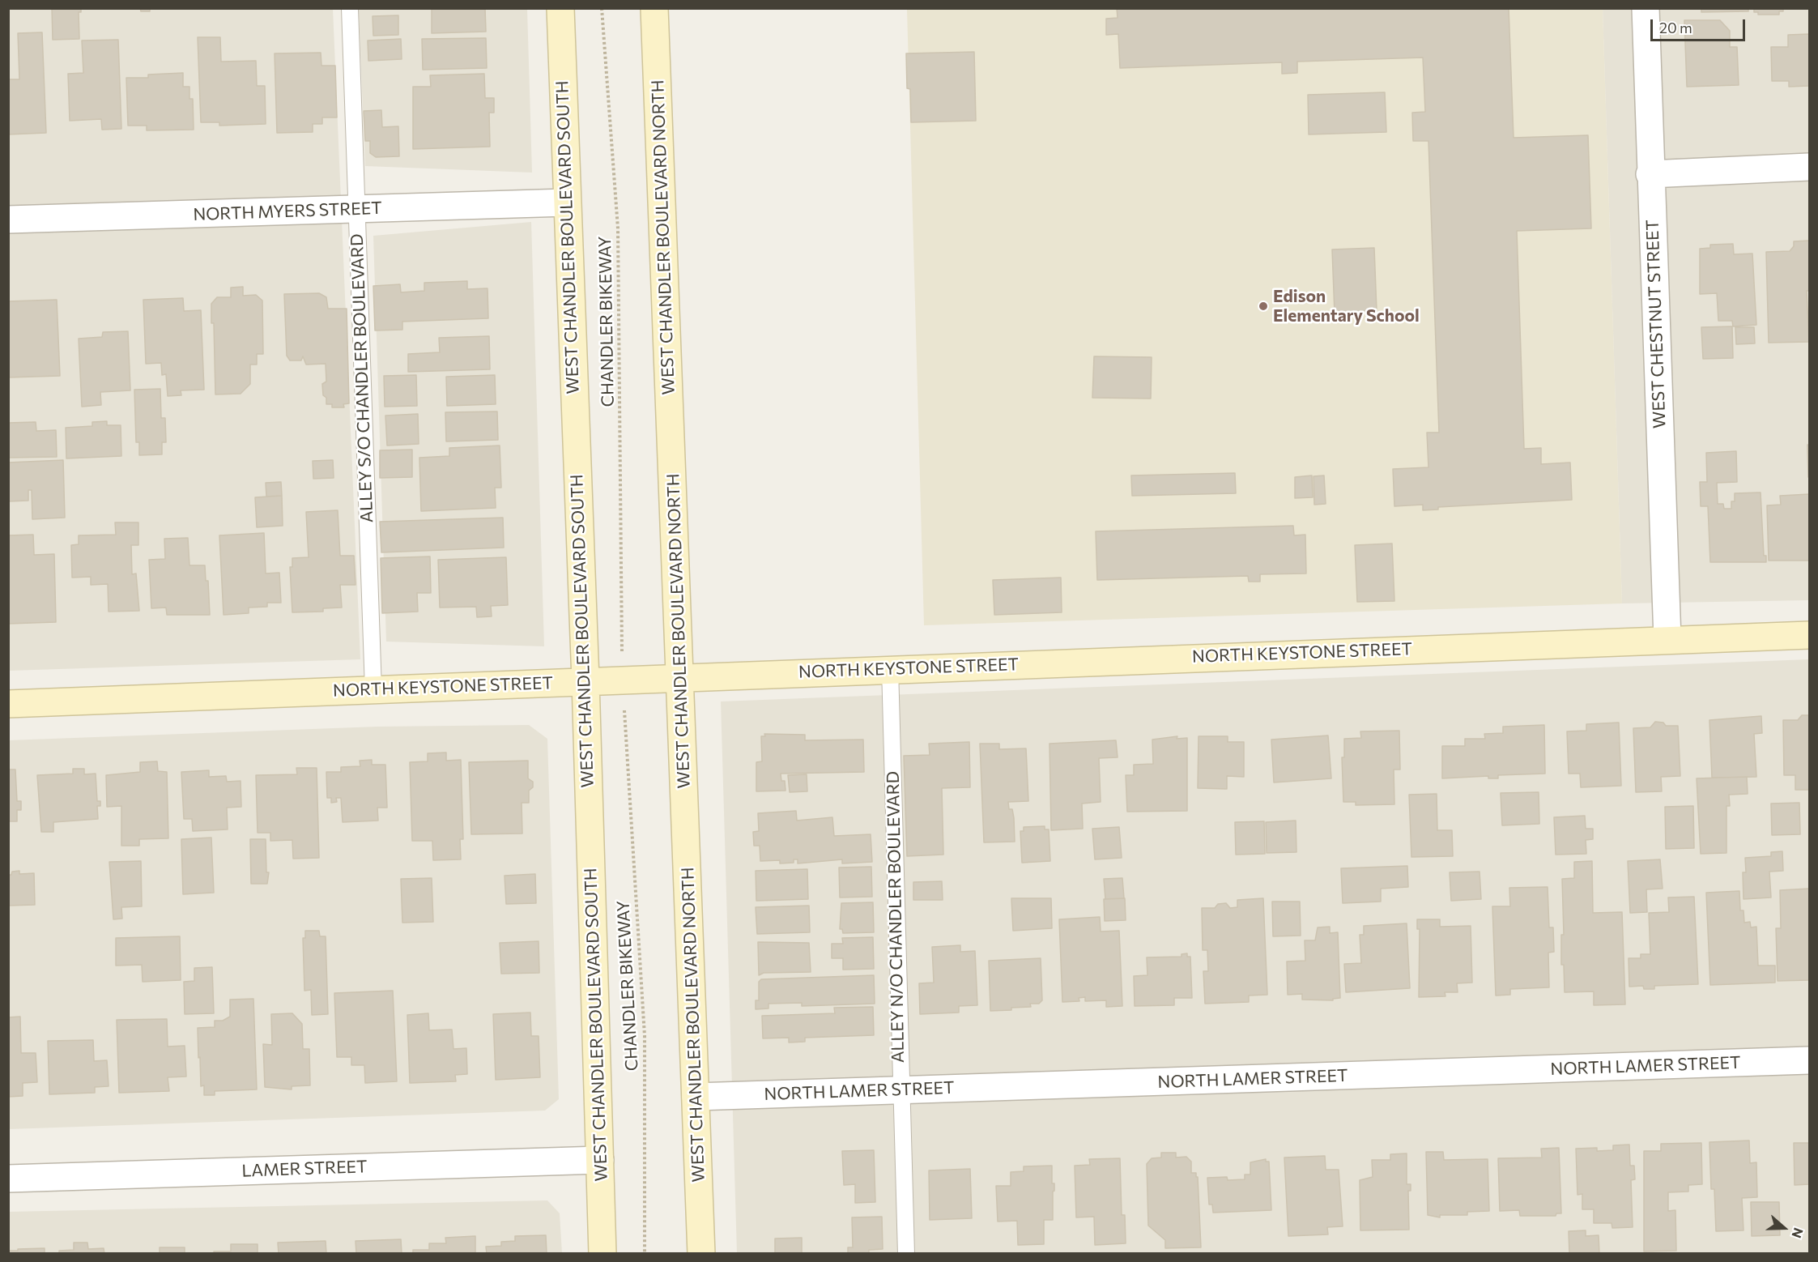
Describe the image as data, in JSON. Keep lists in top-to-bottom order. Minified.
{"streets":{"main road":["WEST CHANDLER BOULEVARD SOUTH","WEST CHANDLER BOULEVARD NORTH","NORTH KEYSTONE STREET"],"street":["NORTH MYERS STREET","WEST CHESTNUT STREET","NORTH LAMER STREET","LAMER STREET"],"lane":["ALLEY S/O CHANDLER BOULEVARD","ALLEY N/O CHANDLER BOULEVARD"],"path":["CHANDLER BIKEWAY"]},"crossings":[["NORTH MYERS STREET","WEST CHANDLER BOULEVARD SOUTH"],["NORTH MYERS STREET","ALLEY S/O CHANDLER BOULEVARD"],["WEST CHANDLER BOULEVARD SOUTH","NORTH KEYSTONE STREET"],["WEST CHANDLER BOULEVARD SOUTH","LAMER STREET"],["WEST CHANDLER BOULEVARD NORTH","NORTH KEYSTONE STREET"],["WEST CHANDLER BOULEVARD NORTH","NORTH LAMER STREET"],["WEST CHESTNUT STREET","NORTH KEYSTONE STREET"],["ALLEY S/O CHANDLER BOULEVARD","NORTH KEYSTONE STREET"],["NORTH KEYSTONE STREET","ALLEY N/O CHANDLER BOULEVARD"],["ALLEY N/O CHANDLER BOULEVARD","NORTH LAMER STREET"]],"places":["Edison Elementary School"],"scale_bar":"20 m","north":"right"}
